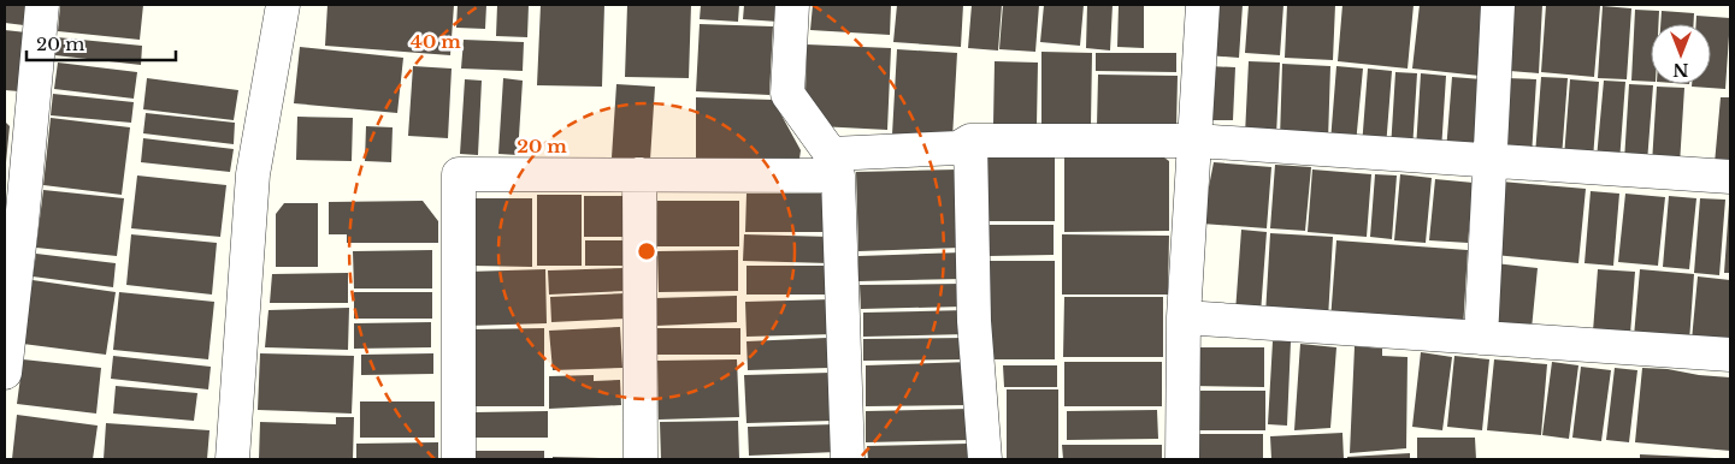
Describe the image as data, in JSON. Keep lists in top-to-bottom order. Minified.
{"scale_bar":"20 m","north":"bottom","rings":["40 m","20 m"]}
